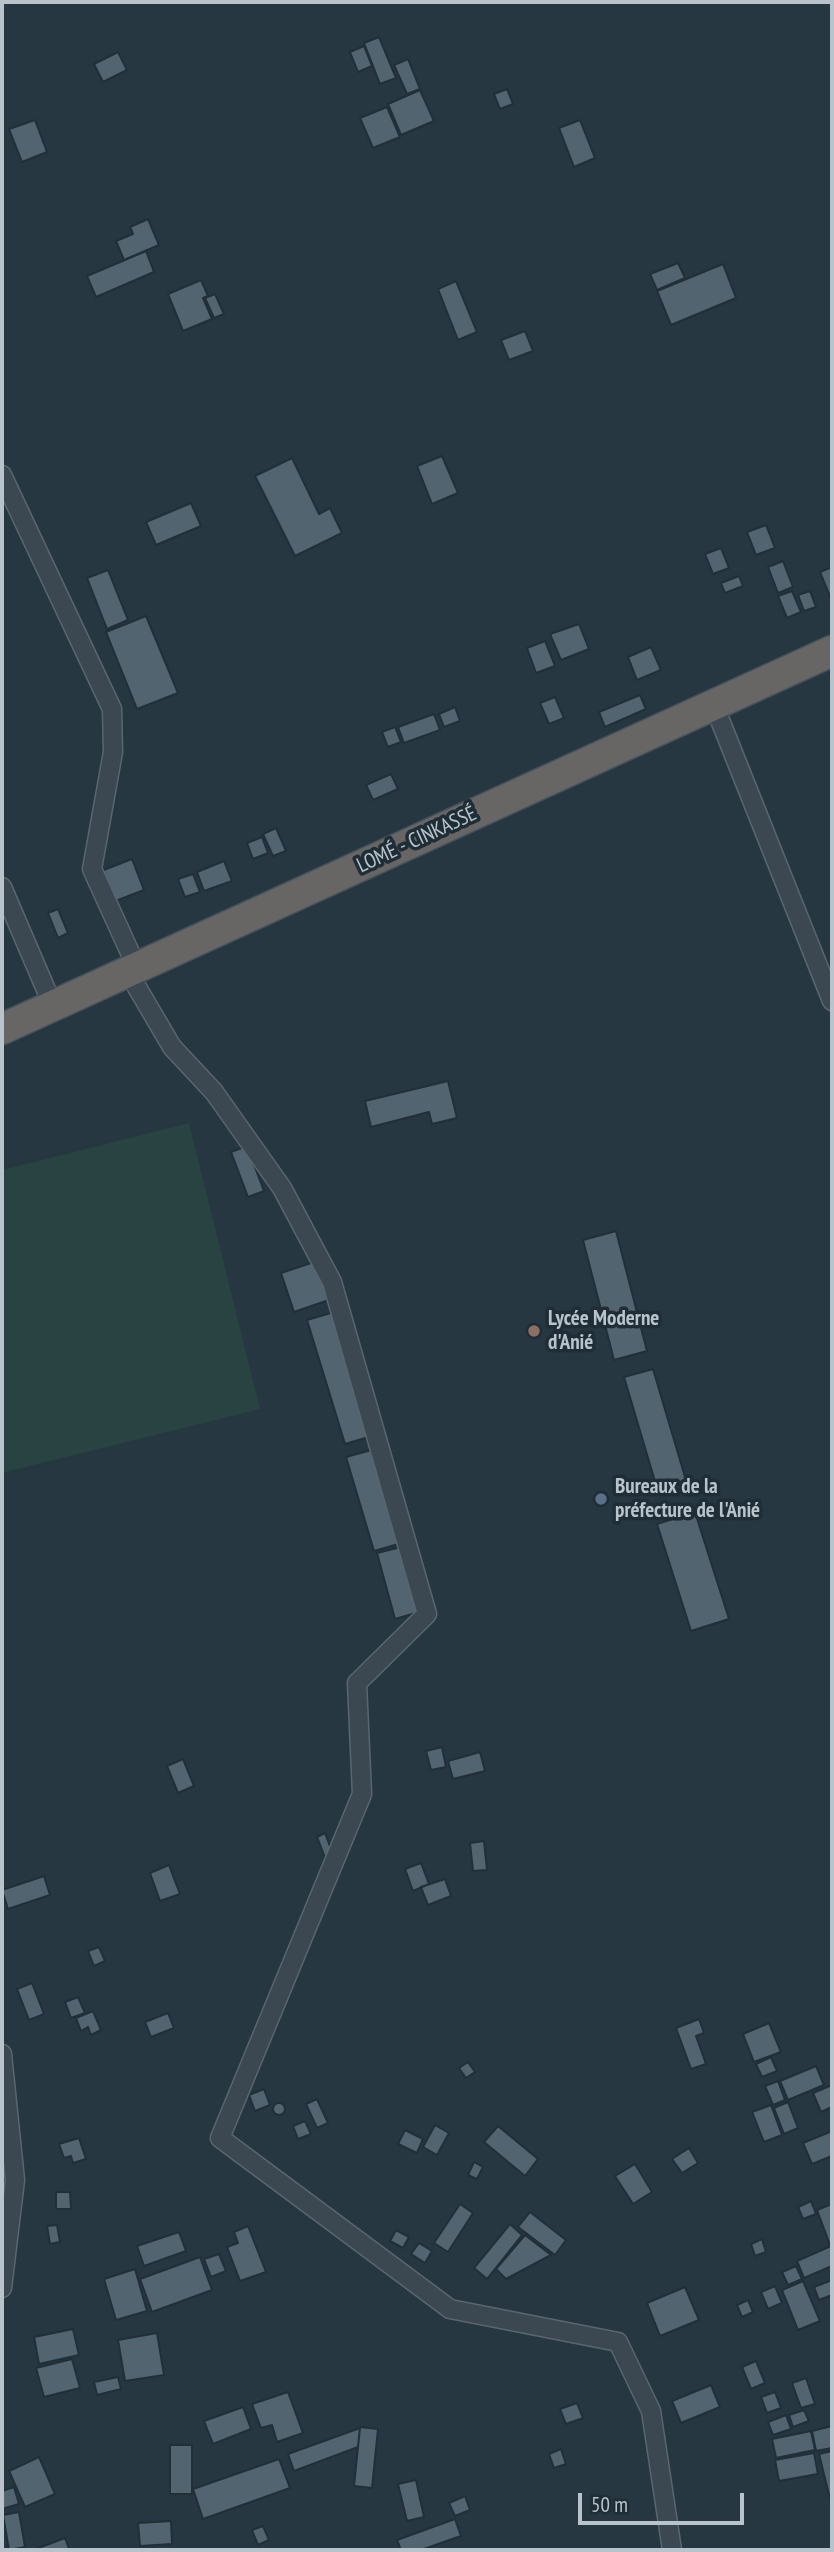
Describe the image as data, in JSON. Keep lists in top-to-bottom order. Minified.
{"streets":{"highway":["LOMÉ - CINKASSÉ"]},"places":["Lycée Moderne d'Anié","Bureaux de la préfecture de l'Anié"],"scale_bar":"50 m"}
